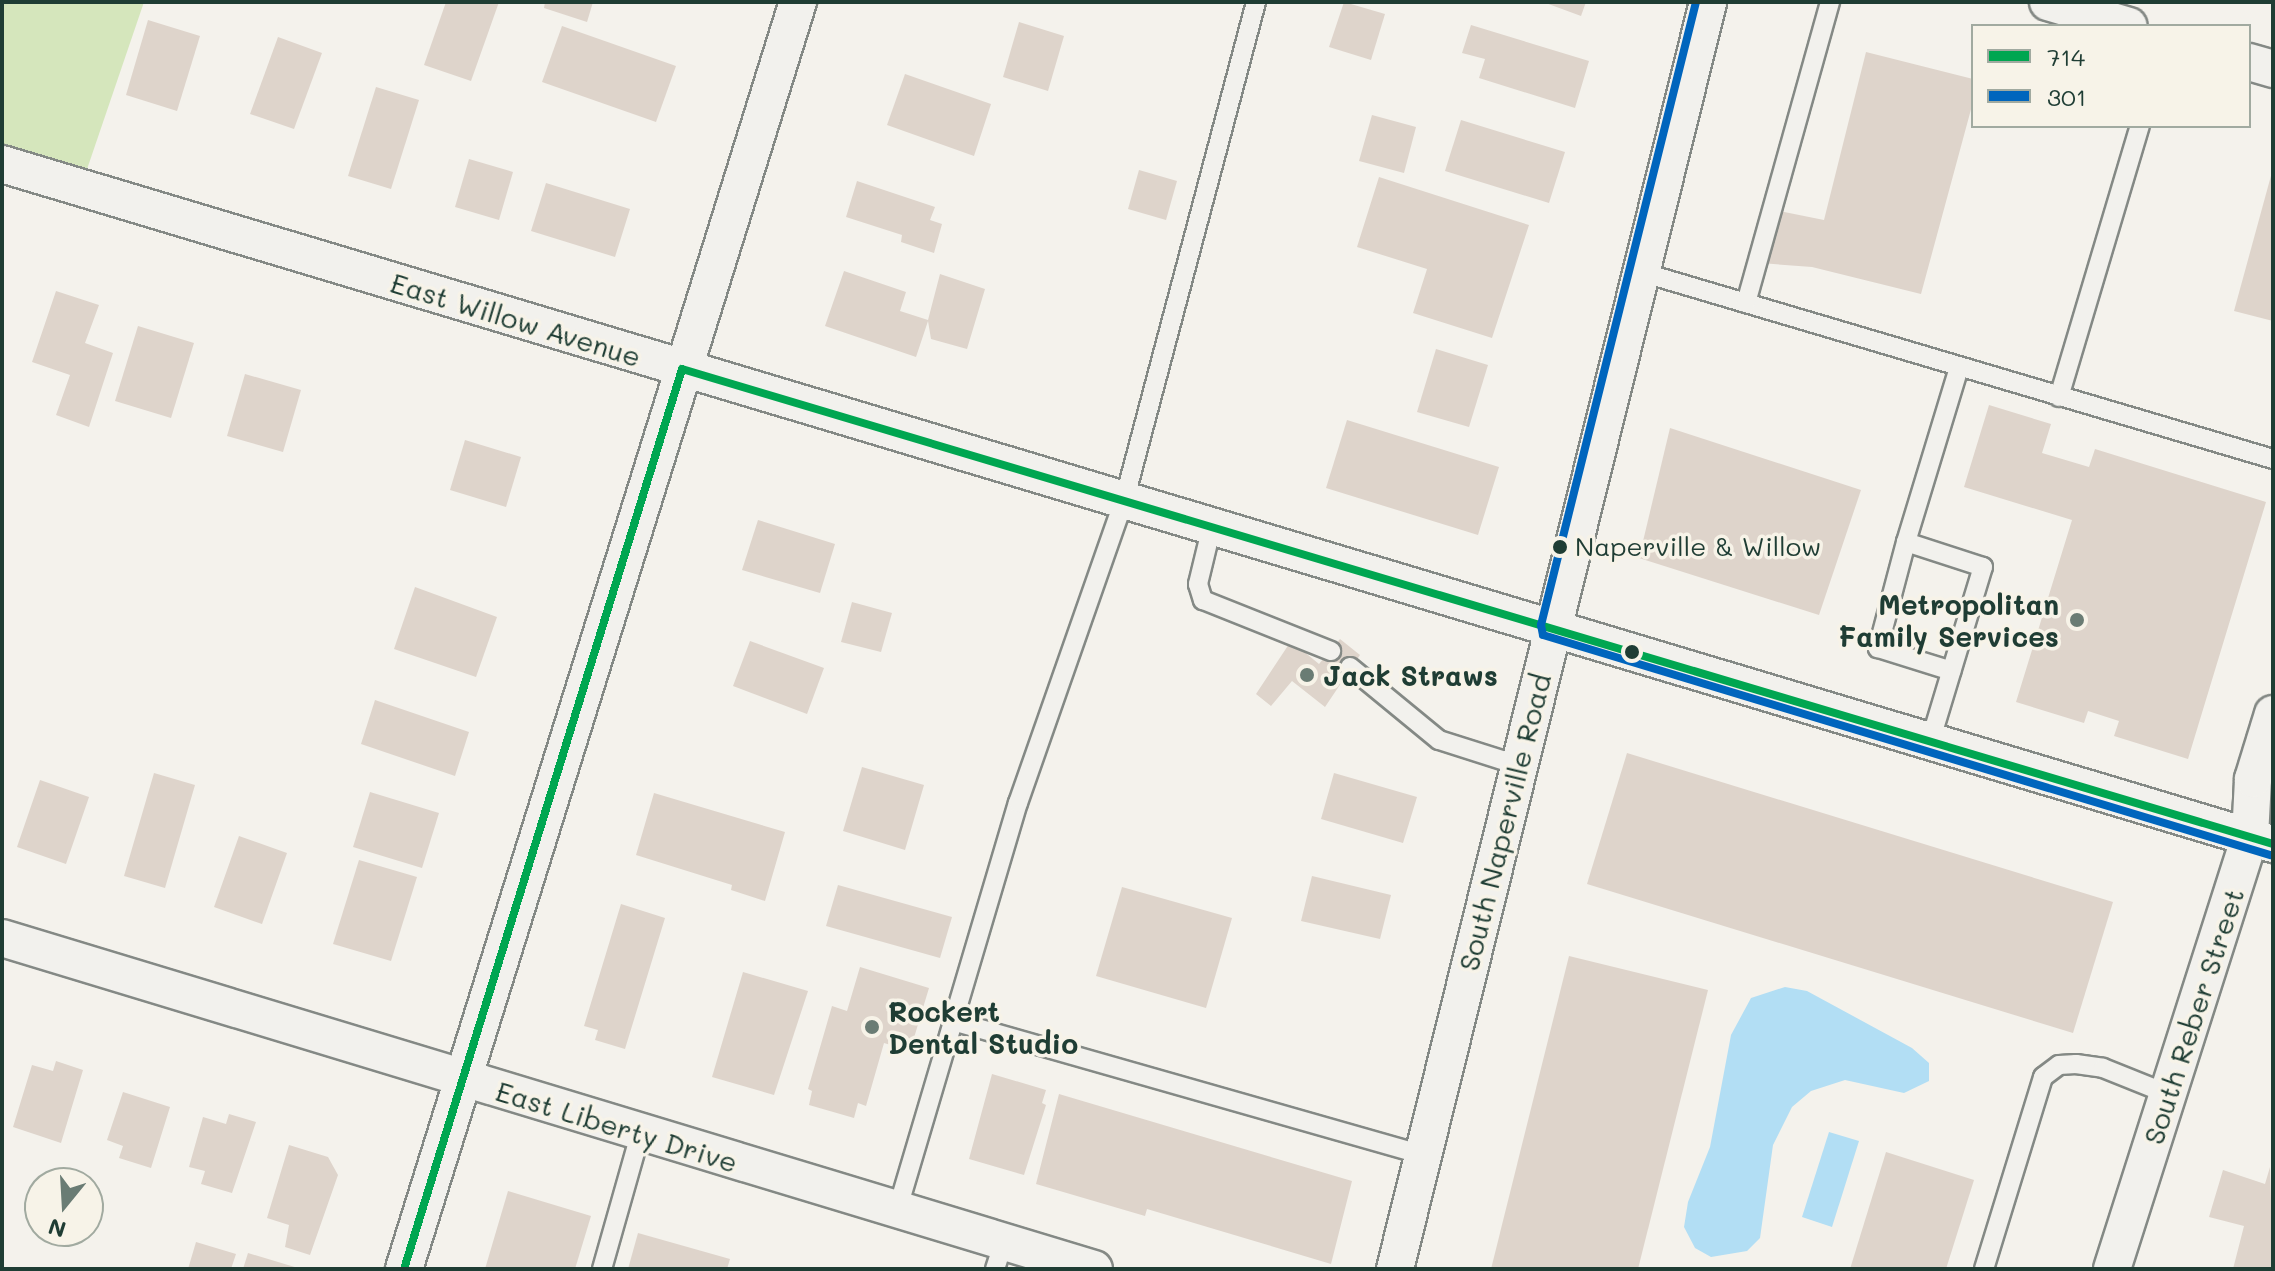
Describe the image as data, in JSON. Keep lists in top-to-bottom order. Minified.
{"streets":{"street":["East Willow Avenue","South Naperville Road","South Reber Street","East Liberty Drive"]},"crossings":[["East Willow Avenue","South Naperville Road"],["East Willow Avenue","South Reber Street"]],"places":["Naperville & Willow","Metropolitan Family Services","Jack Straws","Rockert Dental Studio"],"lines":["transit line 301","transit line 714"],"legend":["714","301"],"north":"bottom"}
